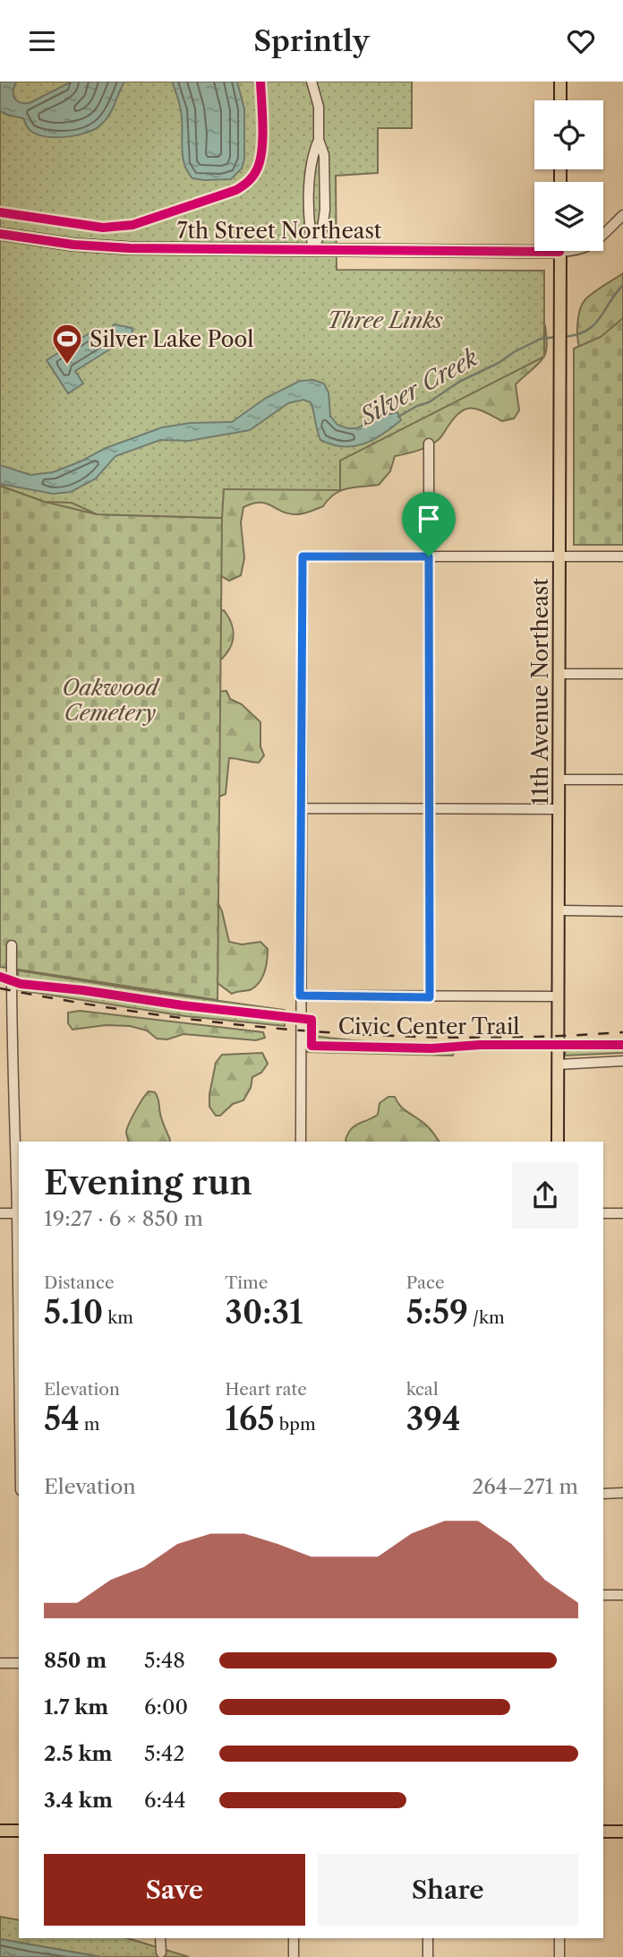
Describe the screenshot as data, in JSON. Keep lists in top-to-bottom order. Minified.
{"streets":{"main road":["7th Street Northeast","11th Avenue Northeast"],"cycle path":["Civic Center Trail"]},"water":["Silver Creek"],"parks":["Three Links","Oakwood Cemetery"],"places":{"sports":["Silver Lake Pool"]},"page":{"header":"Sprintly","heading":["Evening run","19:27 · 6 × 850 m"],"stats":[["Distance","5.10 km"],["Time","30:31"],["Pace","5:59 /km"],["Elevation","54 m"],["Heart rate","165 bpm"],["kcal","394"]],"chart":["Elevation","264–271 m"],"list":[{"name":"850 m","note":"5:48"},{"name":"1.7 km","note":"6:00"},{"name":"2.5 km","note":"5:42"},{"name":"3.4 km","note":"6:44"}],"buttons":["Save","Share"]}}
